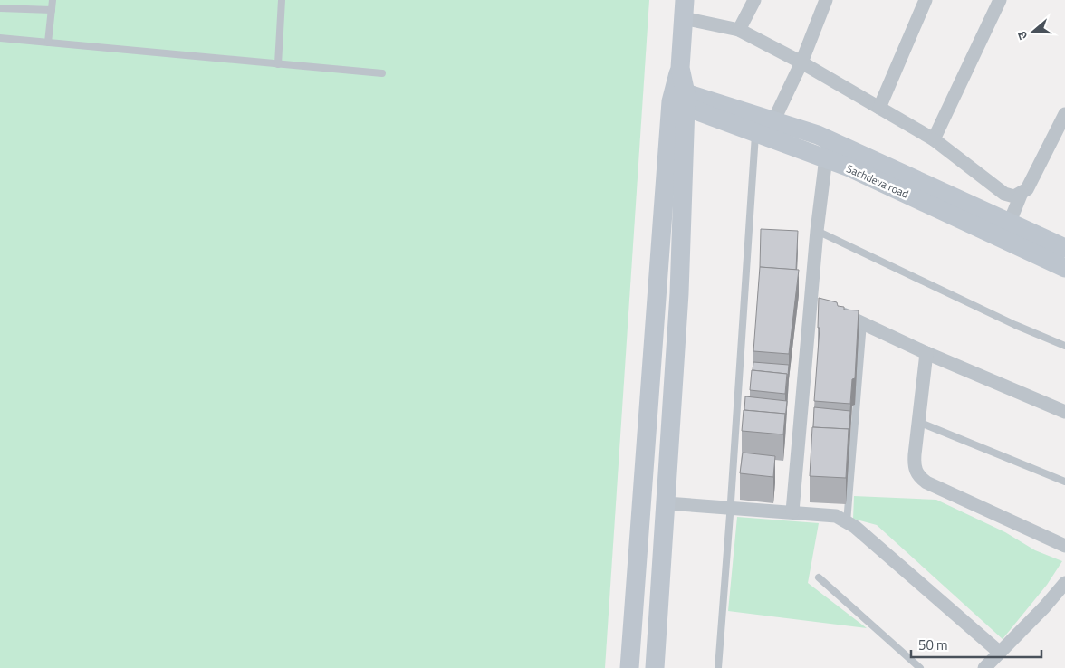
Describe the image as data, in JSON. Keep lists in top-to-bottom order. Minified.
{"streets":{"street":["Sachdeva road"]},"scale_bar":"50 m","north":"left"}
